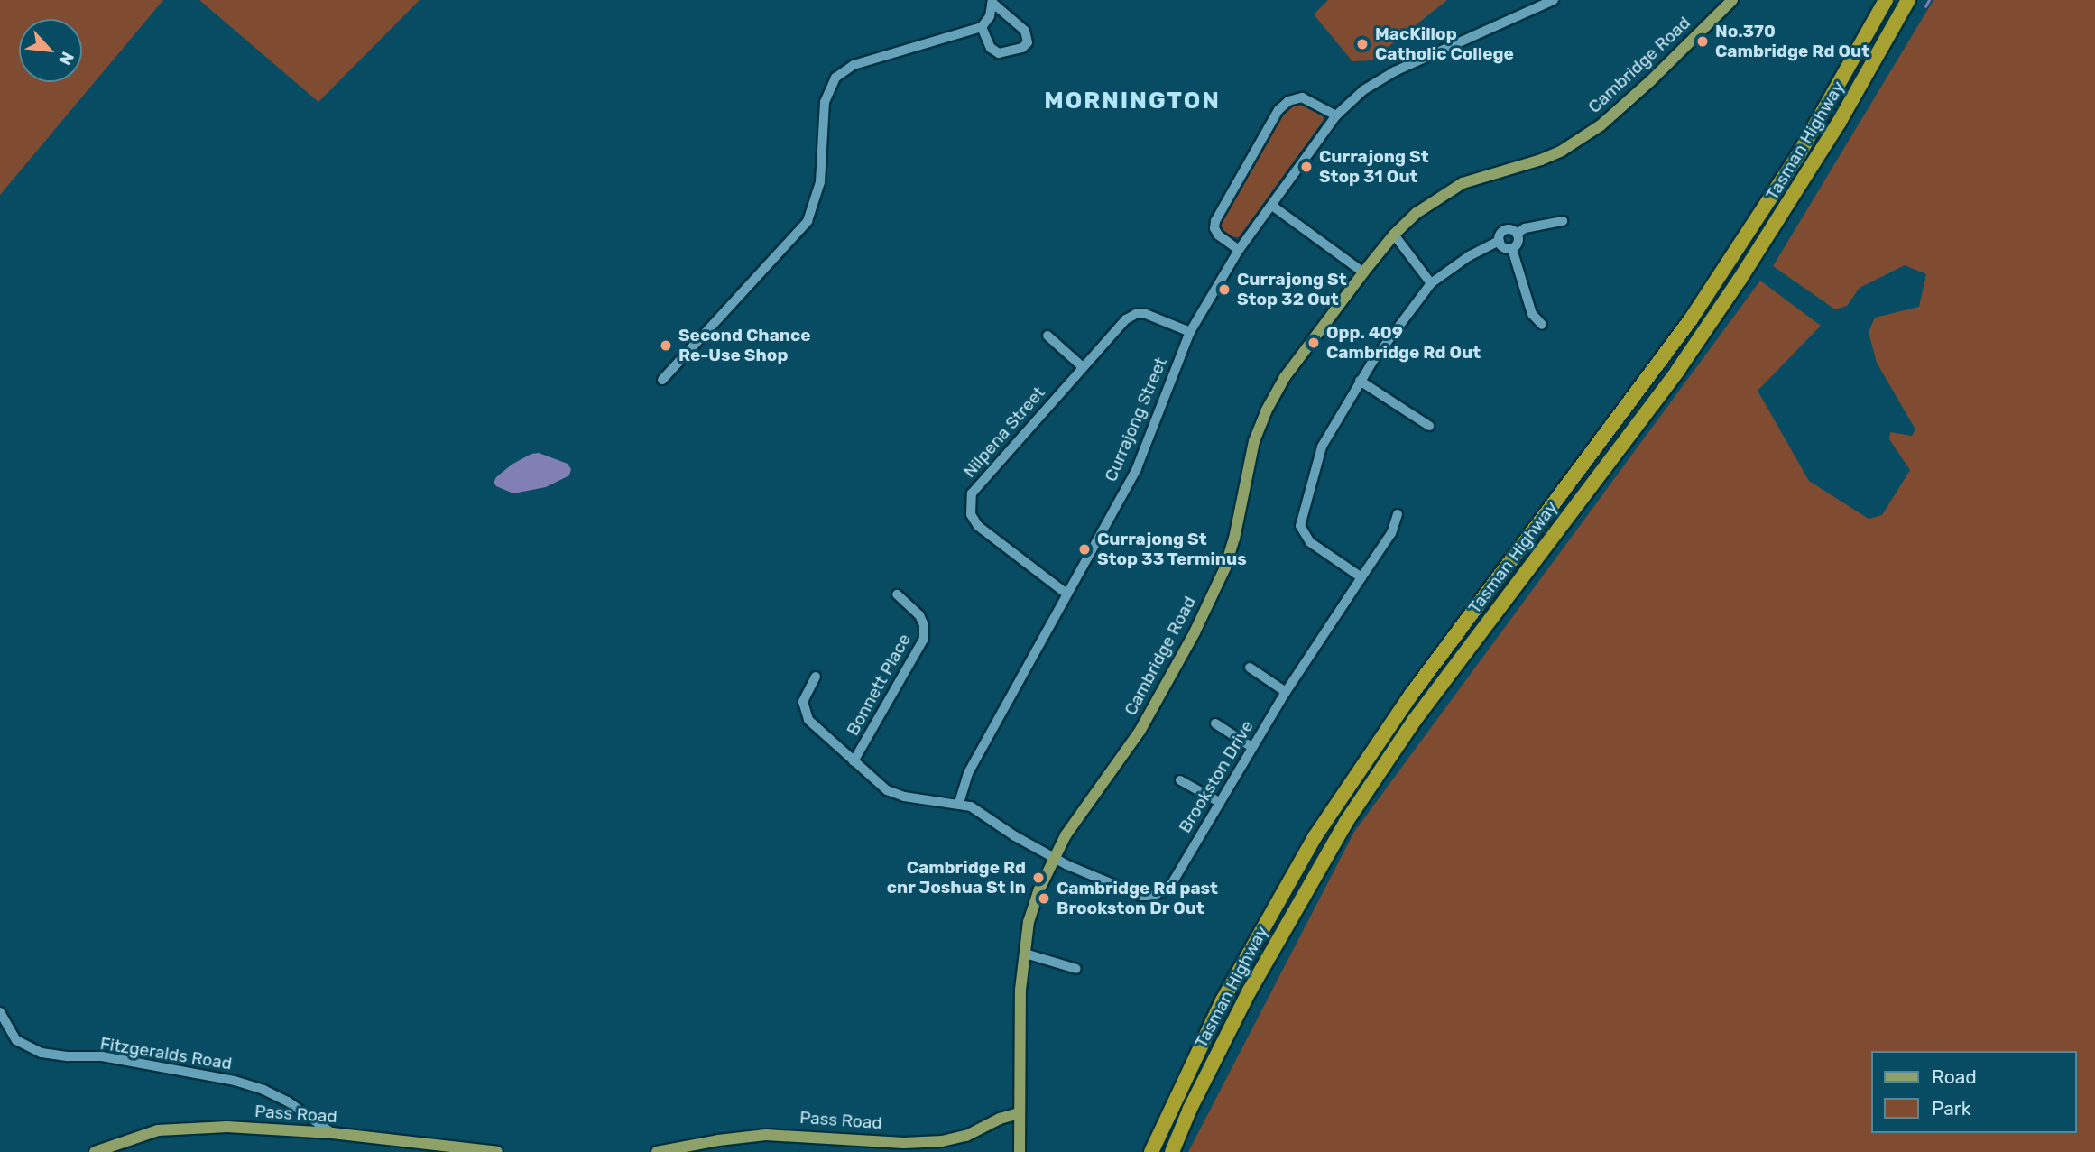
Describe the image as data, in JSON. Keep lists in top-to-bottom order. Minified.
{"streets":{"highway":["Tasman Highway"],"main road":["Cambridge Road","Pass Road"],"street":["Currajong Street","Nilpena Street","Bonnett Place","Brookston Drive","Fitzgeralds Road"]},"crossings":[["Cambridge Road","Brookston Drive"],["Cambridge Road","Pass Road"],["Currajong Street","Nilpena Street"],["Fitzgeralds Road","Pass Road"]],"districts":["MORNINGTON"],"places":["No.370 Cambridge Rd Out","MacKillop Catholic College","Currajong St Stop 31 Out","Currajong St Stop 32 Out","Opp. 409 Cambridge Rd Out","Second Chance Re-Use Shop","Currajong St Stop 33 Terminus","Cambridge Rd cnr Joshua St In","Cambridge Rd past Brookston Dr Out"],"legend":["Road","Park"],"north":"bottom right"}
